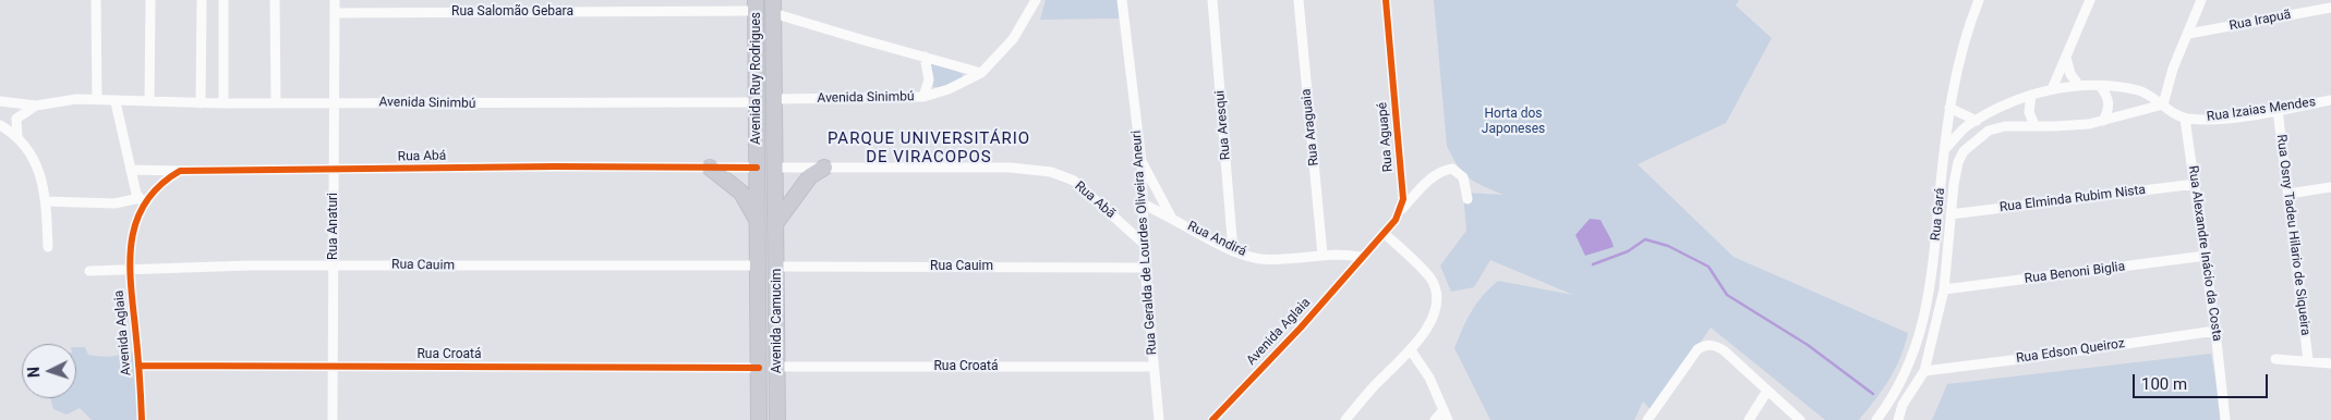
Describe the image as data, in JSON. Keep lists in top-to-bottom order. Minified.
{"streets":{"main road":["Avenida Ruy Rodrigues","Avenida Camucim"],"street":["Rua Salomão Gebara","Rua Irapuã","Avenida Sinimbú","Rua Izaias Mendes","Rua Aresqui","Rua Araguaia","Rua Aguapé","Rua Abá","Rua Elminda Rubim Nista","Rua Abã","Rua Gará","Rua Anaturi","Rua Osny Tadeu Hilario de Siqueira","Rua Andirá","Rua Geralda de Lourdes Oliveira Aneuri","Rua Alexandre Inácio da Costa","Rua Cauim","Rua Benoni Biglia","Avenida Aglaia","Rua Edson Queiroz","Rua Croatá"]},"crossings":[["Rua Salomão Gebara","Avenida Ruy Rodrigues"],["Rua Salomão Gebara","Rua Anaturi"],["Avenida Ruy Rodrigues","Avenida Sinimbú"],["Avenida Ruy Rodrigues","Rua Abá"],["Avenida Ruy Rodrigues","Rua Abã"],["Avenida Ruy Rodrigues","Avenida Camucim"],["Avenida Sinimbú","Rua Anaturi"],["Rua Izaias Mendes","Rua Osny Tadeu Hilario de Siqueira"],["Rua Izaias Mendes","Rua Alexandre Inácio da Costa"],["Rua Aresqui","Rua Andirá"],["Rua Araguaia","Rua Andirá"],["Rua Abá","Rua Anaturi"],["Rua Elminda Rubim Nista","Rua Alexandre Inácio da Costa"],["Rua Abã","Rua Geralda de Lourdes Oliveira Aneuri"],["Rua Anaturi","Rua Cauim"],["Rua Anaturi","Rua Croatá"],["Rua Andirá","Rua Geralda de Lourdes Oliveira Aneuri"],["Rua Andirá","Avenida Aglaia"],["Rua Geralda de Lourdes Oliveira Aneuri","Rua Cauim"],["Rua Geralda de Lourdes Oliveira Aneuri","Rua Croatá"],["Rua Alexandre Inácio da Costa","Rua Benoni Biglia"],["Rua Alexandre Inácio da Costa","Rua Edson Queiroz"],["Rua Cauim","Avenida Camucim"],["Rua Cauim","Avenida Aglaia"],["Avenida Camucim","Rua Croatá"],["Avenida Aglaia","Rua Croatá"]],"districts":["PARQUE UNIVERSITÁRIO DE VIRACOPOS"],"parks":["Horta dos Japoneses"],"scale_bar":"100 m","north":"left"}
